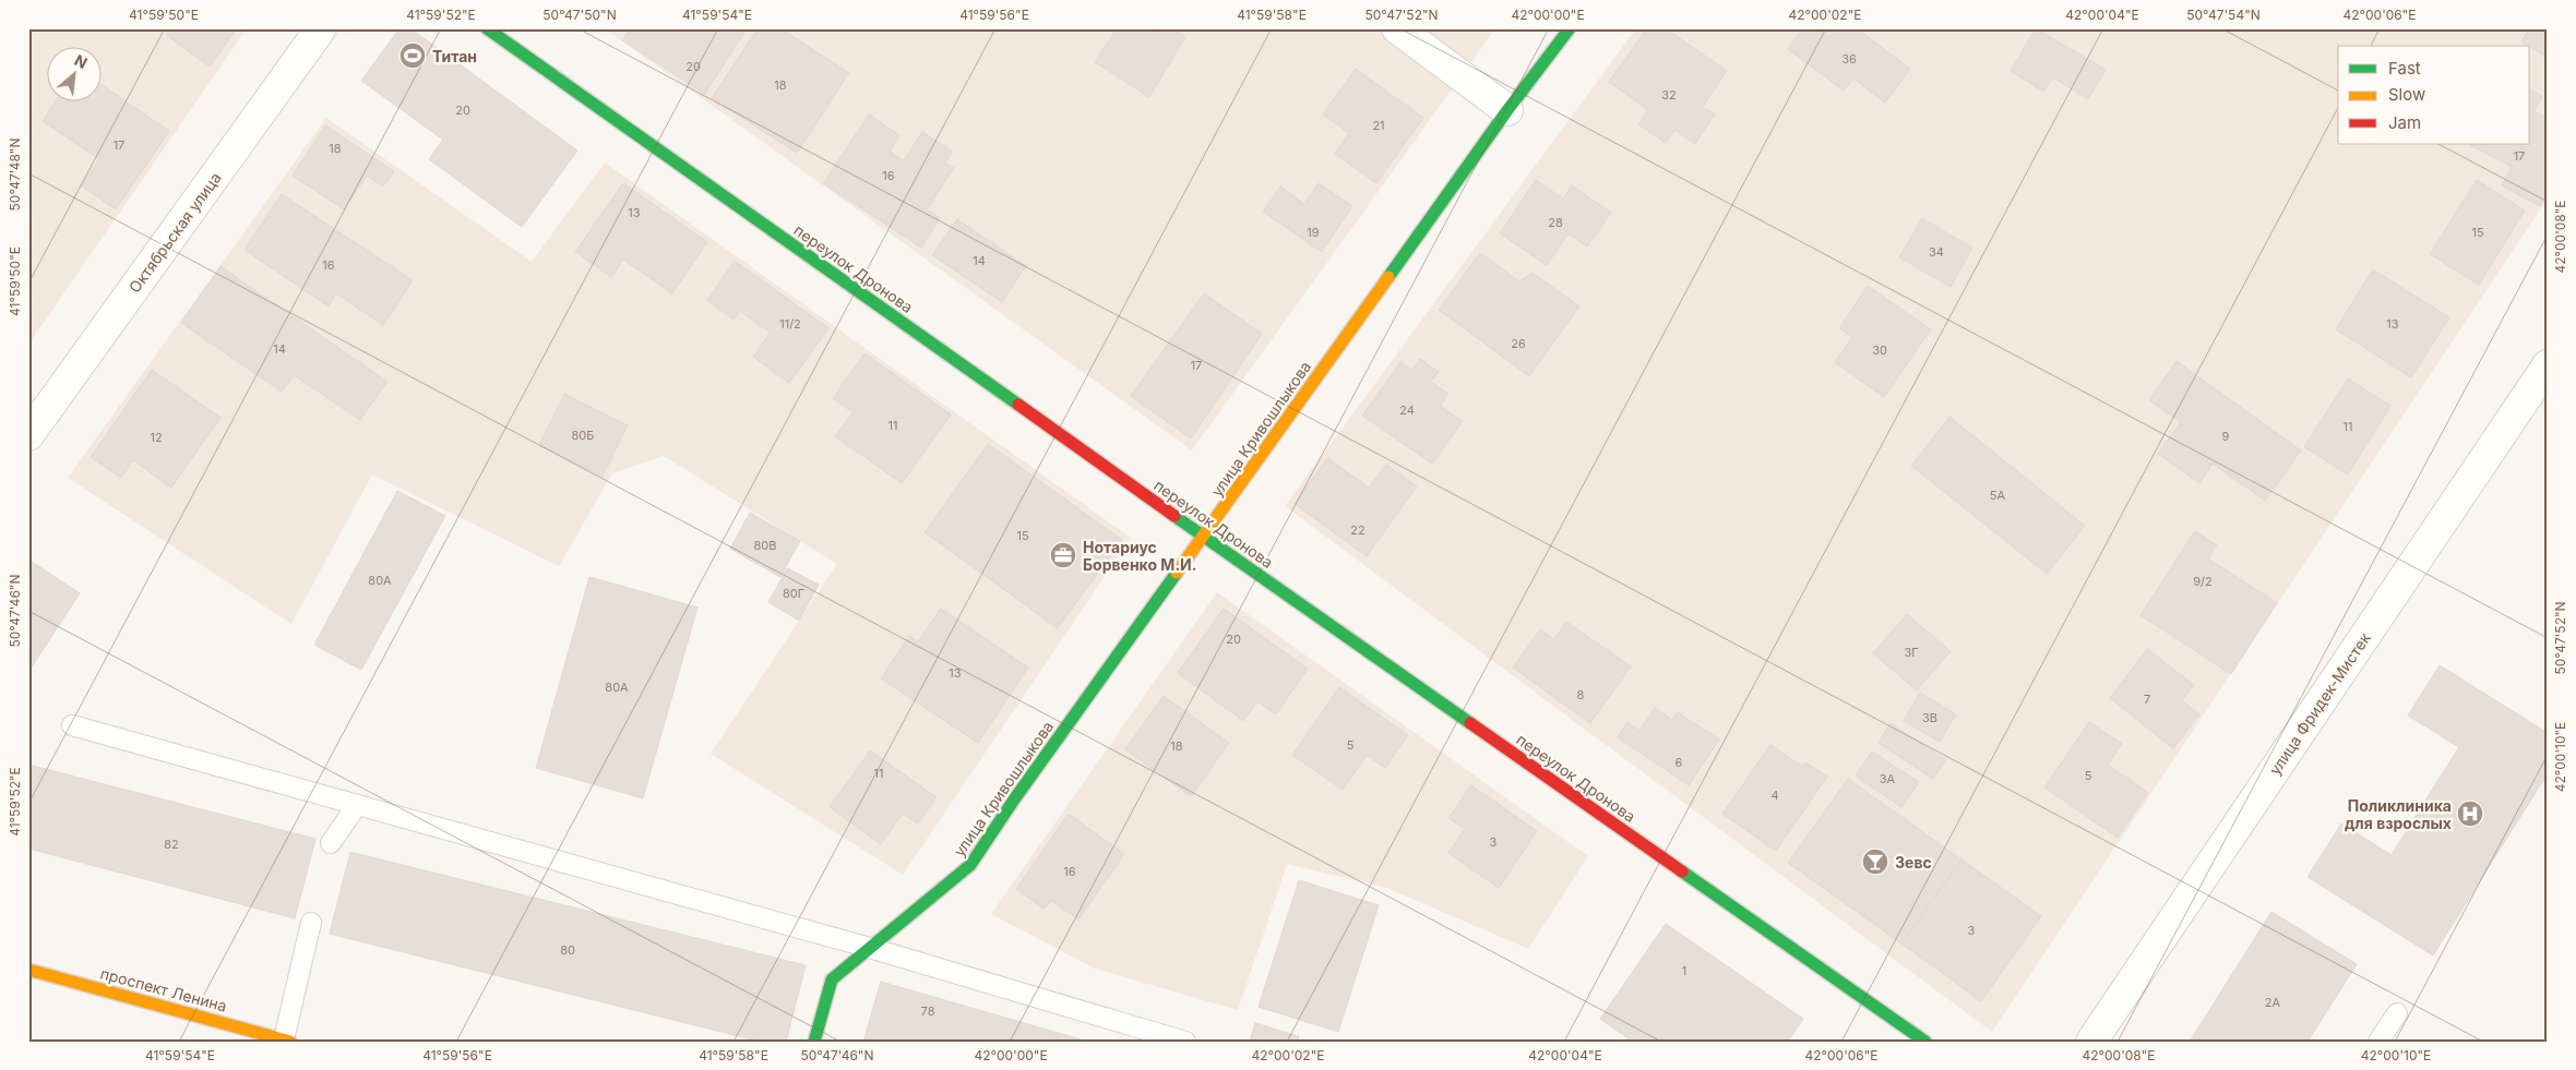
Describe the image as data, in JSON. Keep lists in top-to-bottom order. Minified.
{"streets":{"street":["Октябрьская улица","переулок Дронова","улица Кривошлыкова","улица Фридек-Мистек","проспект Ленина"]},"crossings":[["переулок Дронова","улица Кривошлыкова"]],"places":{"sports":["Титан"],"office":["Нотариус Борвенко М.И."],"hospital":["Поликлиника для взрослых"],"bar":["Зевс"]},"house_numbers":["36","20","18","32","20","21","17","18","17","16","13","28","19","15","34","14","16","11/2","13","26","14","30","17","24","11","11","80Б","9","12","5А","22","15","80В","80А","9/2","80Г","20","3Г","13","80А","8","7","3В","5","18","6","11","5","3А","4","3","82","16","3","80","1","2А","78"],"legend":["Fast","Slow","Jam"],"north":"top right","coordinates":["41°59'50\"E","41°59'52\"E","50°47'50\"N","41°59'54\"E","41°59'56\"E","41°59'58\"E","50°47'52\"N","42°00'00\"E","42°00'02\"E","42°00'04\"E","50°47'54\"N","42°00'06\"E","50°47'48\"N","42°00'08\"E","50°47'46\"N","42°00'10\"E"]}
